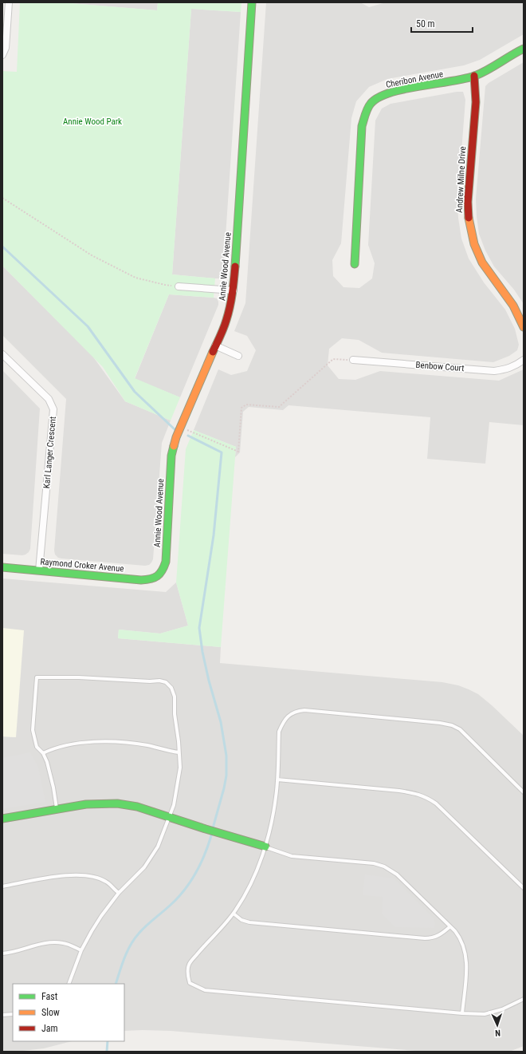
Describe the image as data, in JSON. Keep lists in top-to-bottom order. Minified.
{"streets":{"street":["Cheribon Avenue","Andrew Milne Drive","Annie Wood Avenue","Benbow Court","Karl Langer Crescent","Raymond Croker Avenue"]},"crossings":[["Cheribon Avenue","Andrew Milne Drive"],["Annie Wood Avenue","Raymond Croker Avenue"],["Karl Langer Crescent","Raymond Croker Avenue"]],"parks":["Annie Wood Park"],"legend":["Fast","Slow","Jam"],"scale_bar":"50 m","north":"bottom"}
